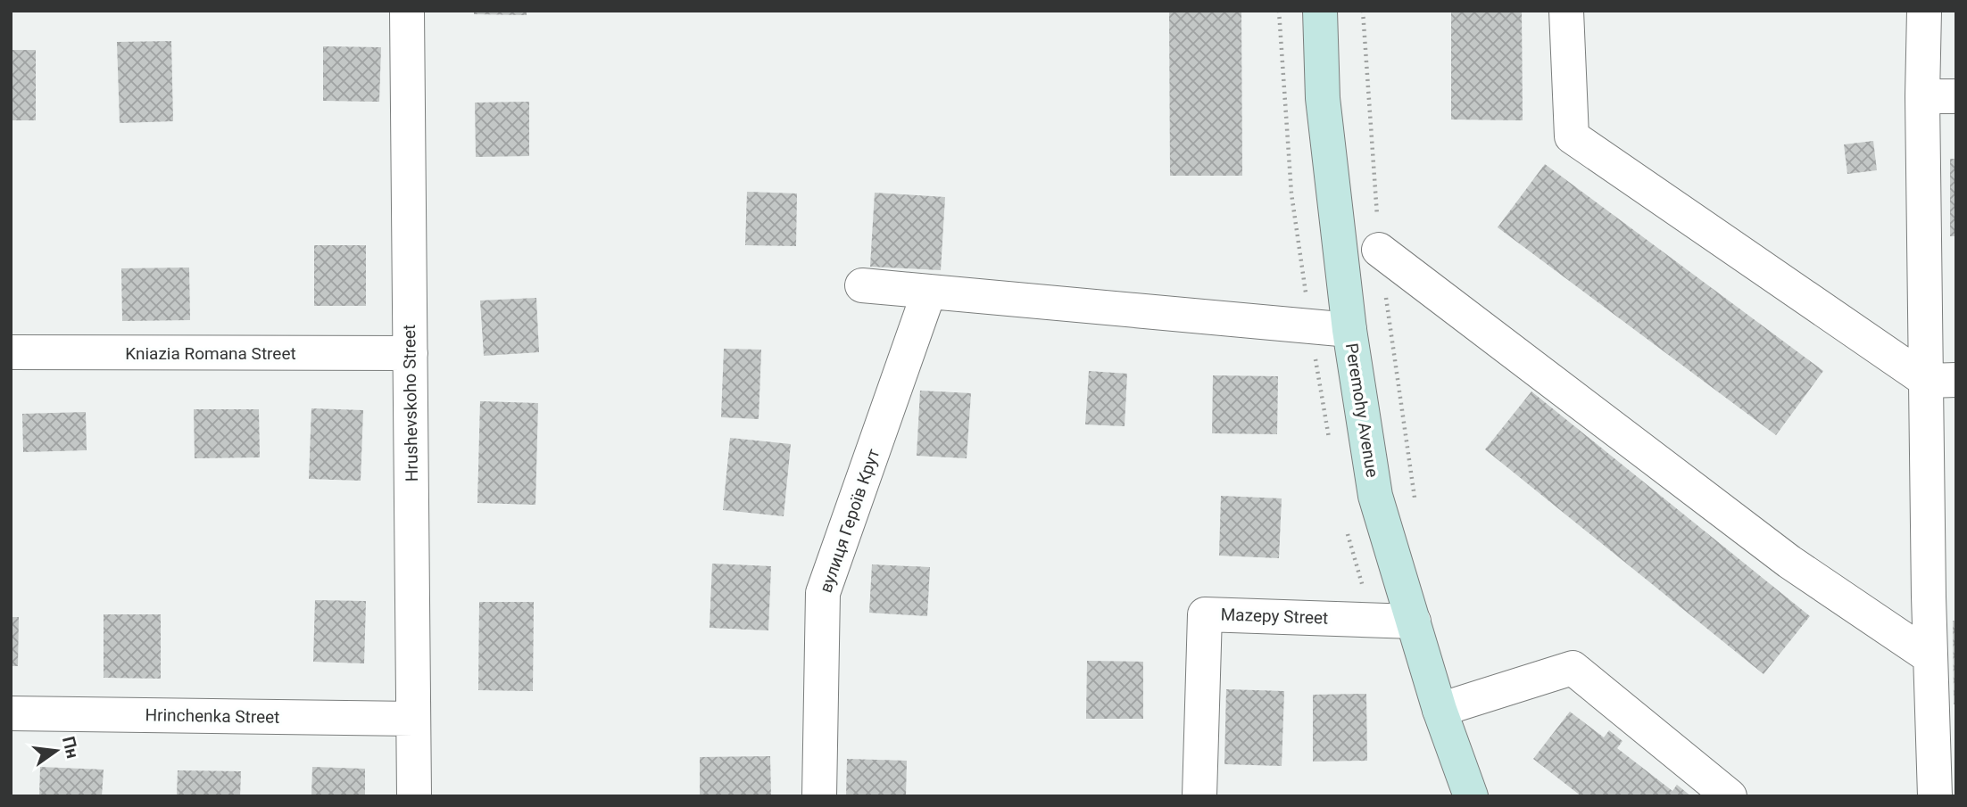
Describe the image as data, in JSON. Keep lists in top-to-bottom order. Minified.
{"streets":{"street":["Kniazia Romana Street","Hrushevskoho Street","Peremohy Avenue","вулиця Героїв Крут","Mazepy Street","Hrinchenka Street"]},"crossings":[["Kniazia Romana Street","Hrushevskoho Street"],["Hrushevskoho Street","Hrinchenka Street"],["Peremohy Avenue","Mazepy Street"]],"north":"right"}
